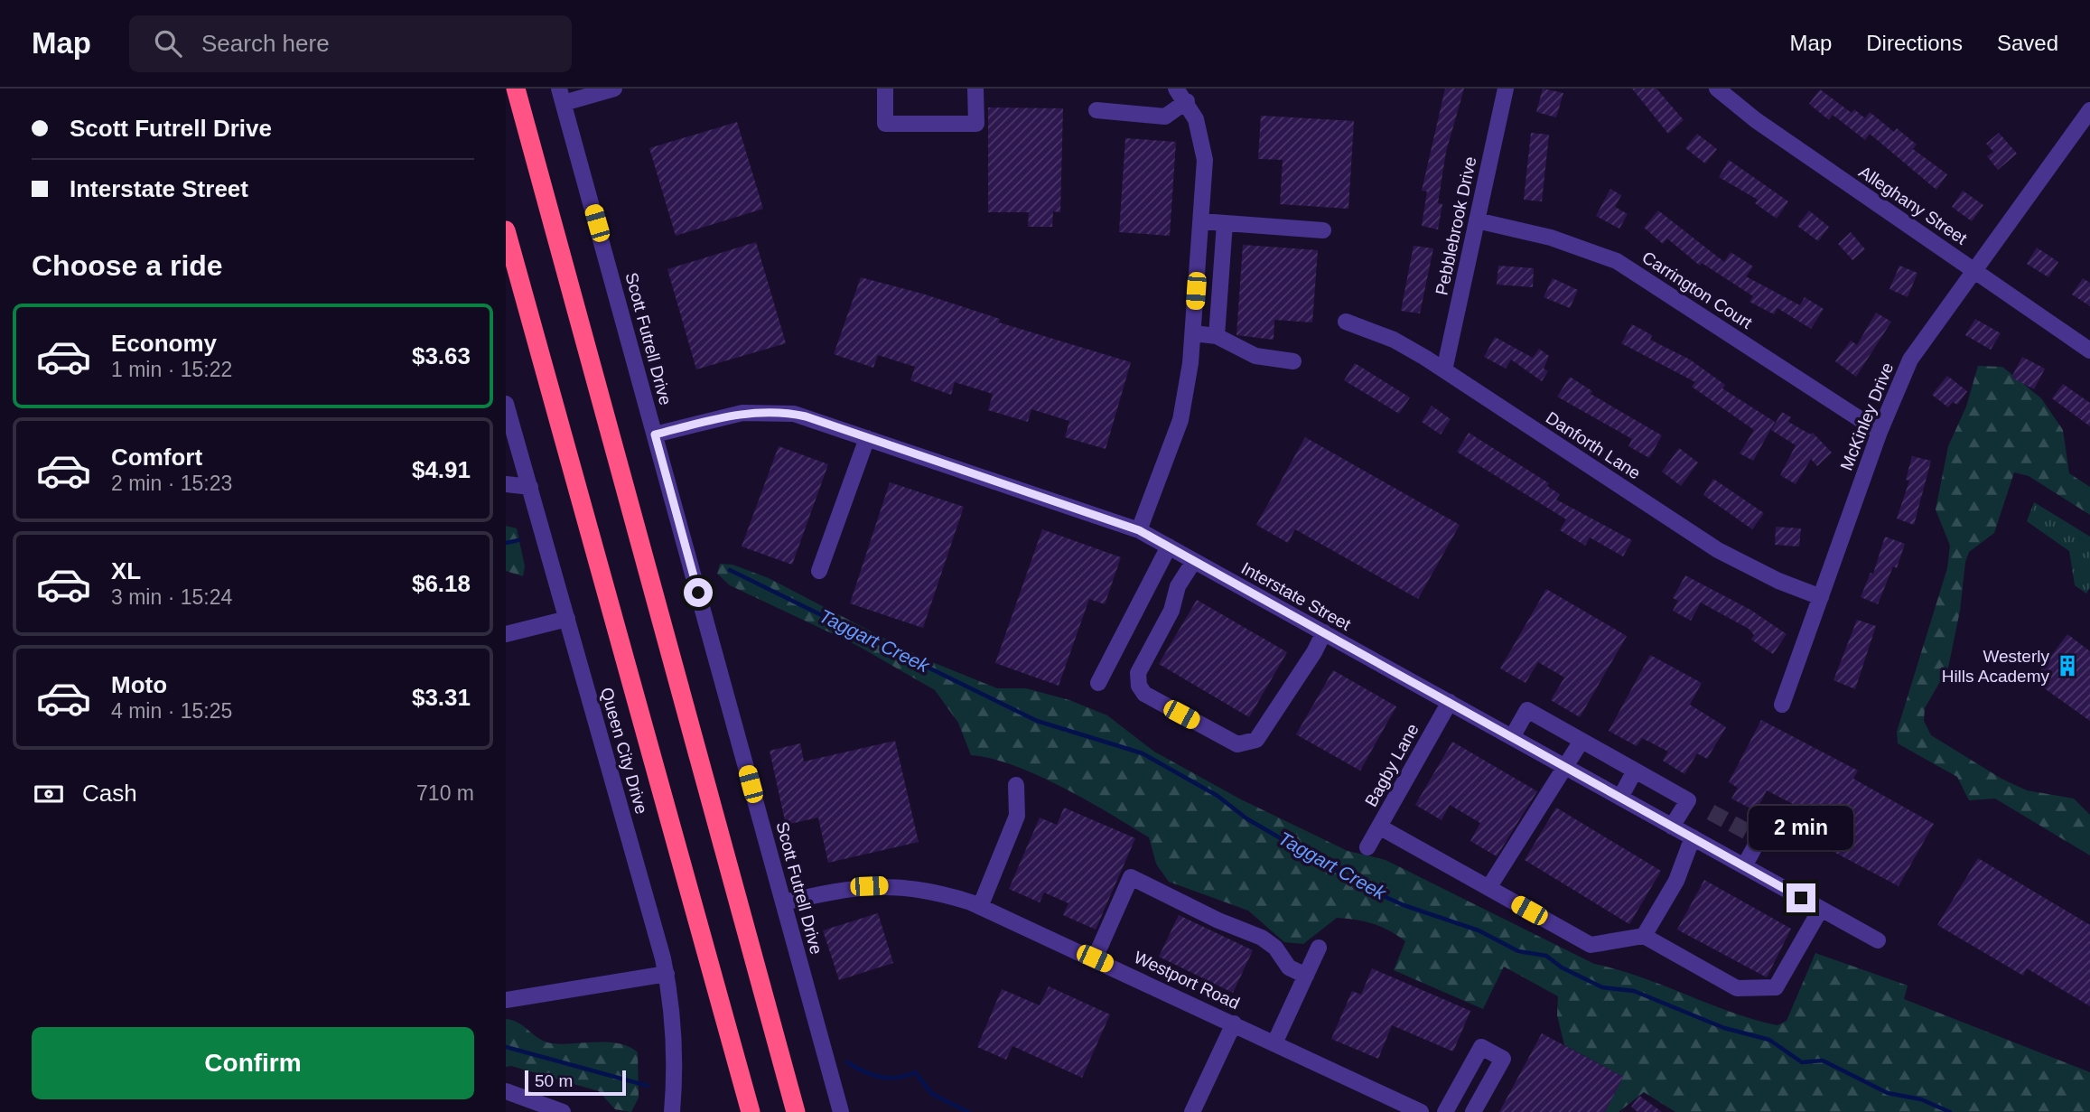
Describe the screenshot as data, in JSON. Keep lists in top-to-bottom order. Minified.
{"streets":{"street":["Alleghany Street","Pebblebrook Drive","Carrington Court","Scott Futrell Drive","McKinley Drive","Danforth Lane","Interstate Street","Queen City Drive","Bagby Lane","Westport Road"]},"crossings":[["Alleghany Street","McKinley Drive"],["Pebblebrook Drive","Carrington Court"],["Pebblebrook Drive","Danforth Lane"],["Carrington Court","McKinley Drive"],["Scott Futrell Drive","Interstate Street"],["Scott Futrell Drive","Westport Road"],["McKinley Drive","Danforth Lane"],["Interstate Street","Bagby Lane"]],"water":["Taggart Creek"],"places":{"building":["Westerly Hills Academy"]},"scale_bar":"50 m","page":{"header":"Map","search":"Search here","nav":["Map","Directions","Saved"],"banner":["Scott Futrell Drive","Interstate Street"],"heading":"Choose a ride","list":[{"name":"Economy","note":"1 min · 15:22","value":"$3.63"},{"name":"Comfort","note":"2 min · 15:23","value":"$4.91"},{"name":"XL","note":"3 min · 15:24","value":"$6.18"},{"name":"Moto","note":"4 min · 15:25","value":"$3.31"}],"pay":["Cash","710 m"],"bubble":"2 min","buttons":"Confirm","scale":"50 m"}}
